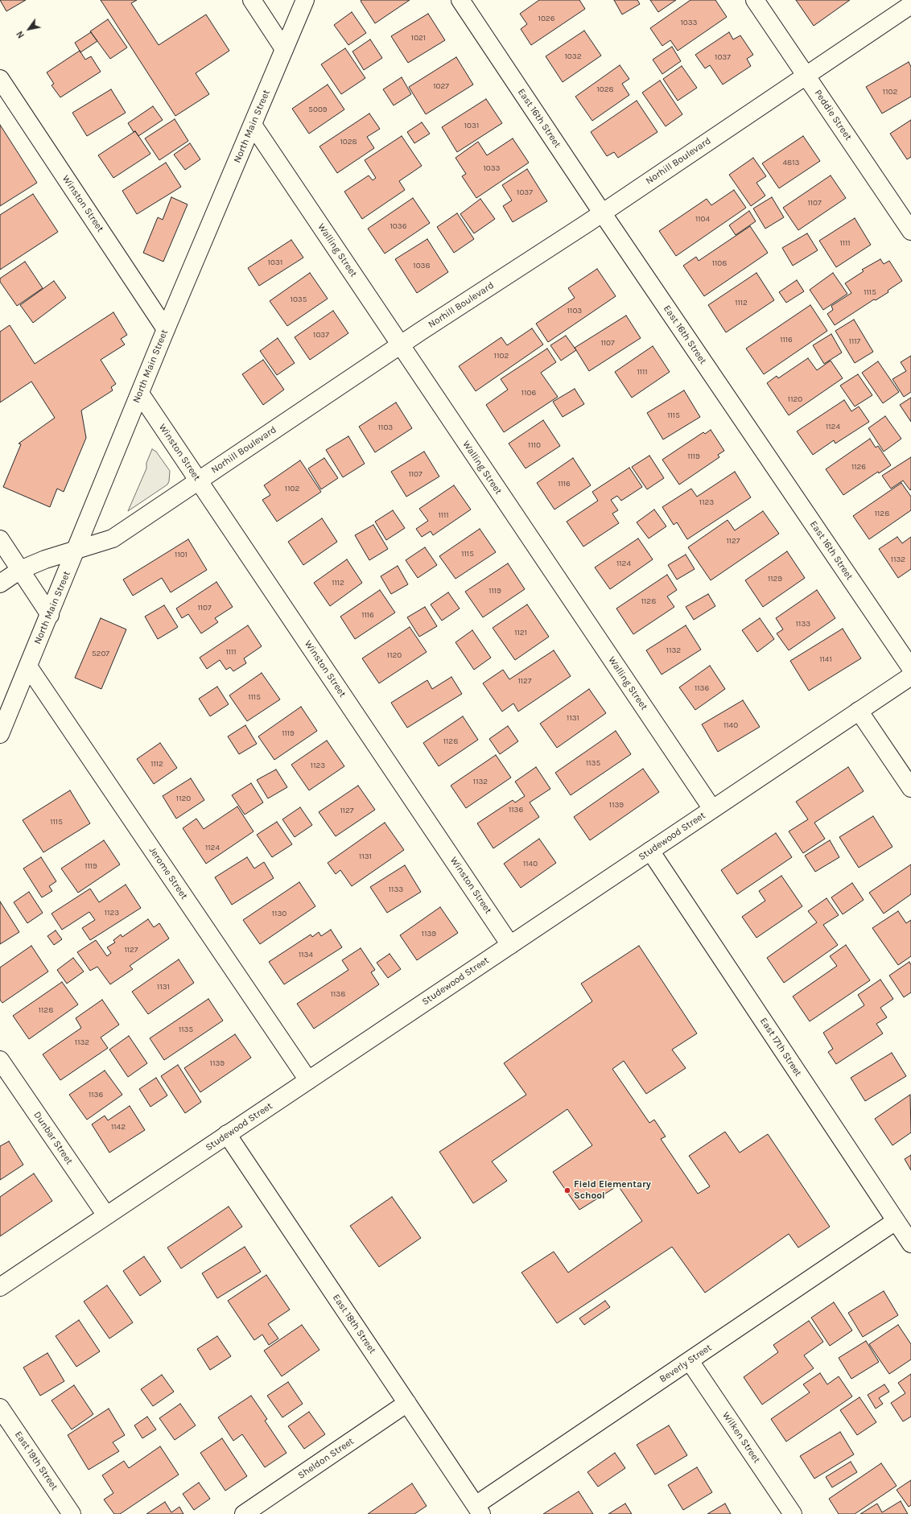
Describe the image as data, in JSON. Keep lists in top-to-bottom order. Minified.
{"streets":{"street":["Peddie Street","East 16th Street","North Main Street","Norhill Boulevard","Winston Street","Walling Street","Studewood Street","Jerome Street","East 17th Street","Dunbar Street","East 18th Street","Beverly Street","Wilken Street","Sheldon Street","East 19th Street"]},"crossings":[["Peddie Street","Norhill Boulevard"],["East 16th Street","Norhill Boulevard"],["North Main Street","Norhill Boulevard"],["North Main Street","Winston Street"],["North Main Street","Walling Street"],["North Main Street","Jerome Street"],["Norhill Boulevard","Winston Street"],["Norhill Boulevard","Walling Street"],["Winston Street","Studewood Street"],["Walling Street","Studewood Street"],["Studewood Street","Jerome Street"],["Studewood Street","East 17th Street"],["Studewood Street","Dunbar Street"],["Studewood Street","East 18th Street"],["East 17th Street","Beverly Street"],["East 18th Street","Beverly Street"],["East 18th Street","Sheldon Street"],["Beverly Street","Wilken Street"]],"places":["Field Elementary School"],"house_numbers":["1026","1033","1021","1032","1037","1027","1028","1102","5009","1031","1028","4813","1033","1037","1107","1104","1036","1111","1031","1108","1038","1115","1035","1112","1103","1037","1116","1117","1107","1102","1111","1106","1120","1115","1124","1103","1110","1119","1126","1107","1116","1102","1123","1128","1111","1127","1115","1101","1132","1124","1129","1112","1119","1128","1107","1116","1133","1121","1132","1111","5207","1120","1141","1127","1136","1115","1131","1140","1119","1128","1135","1112","1123","1132","1120","1139","1136","1127","1115","1124","1131","1140","1119","1133","1123","1130","1139","1127","1134","1131","1138","1128","1135","1132","1139","1136","1142"],"north":"bottom left"}
